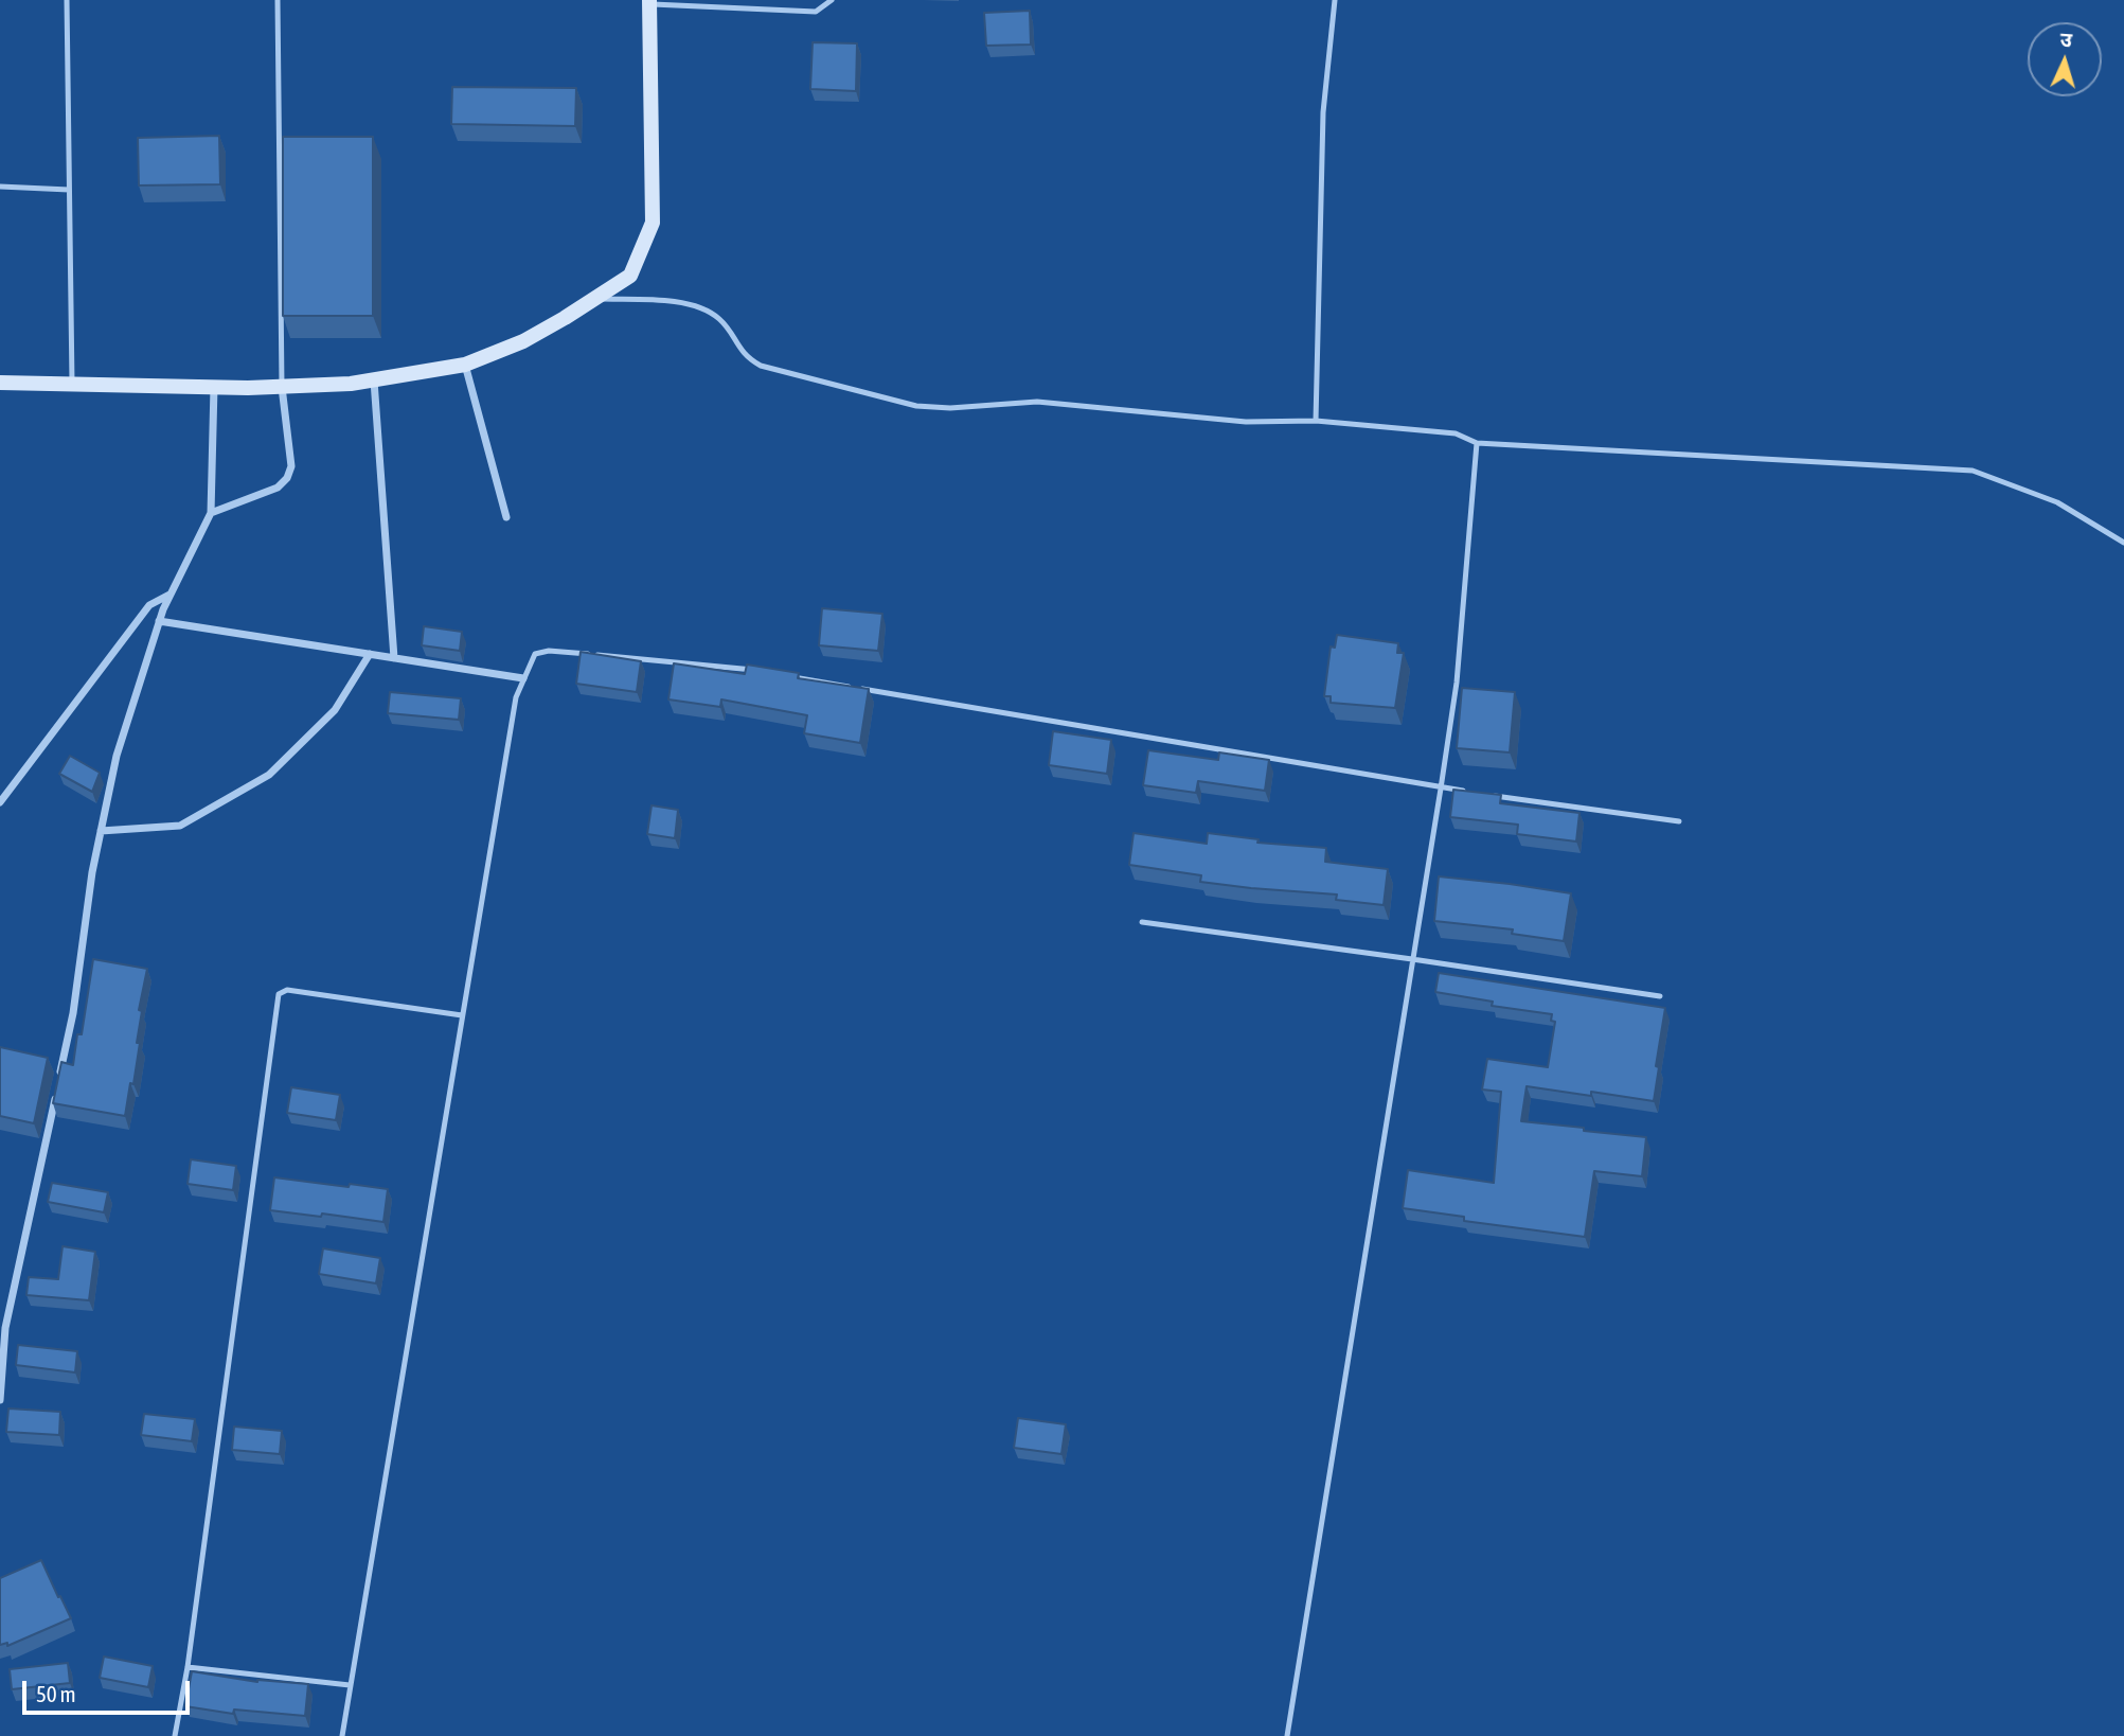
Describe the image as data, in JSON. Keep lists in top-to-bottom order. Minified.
{"scale_bar":"50 m","north":"top"}
